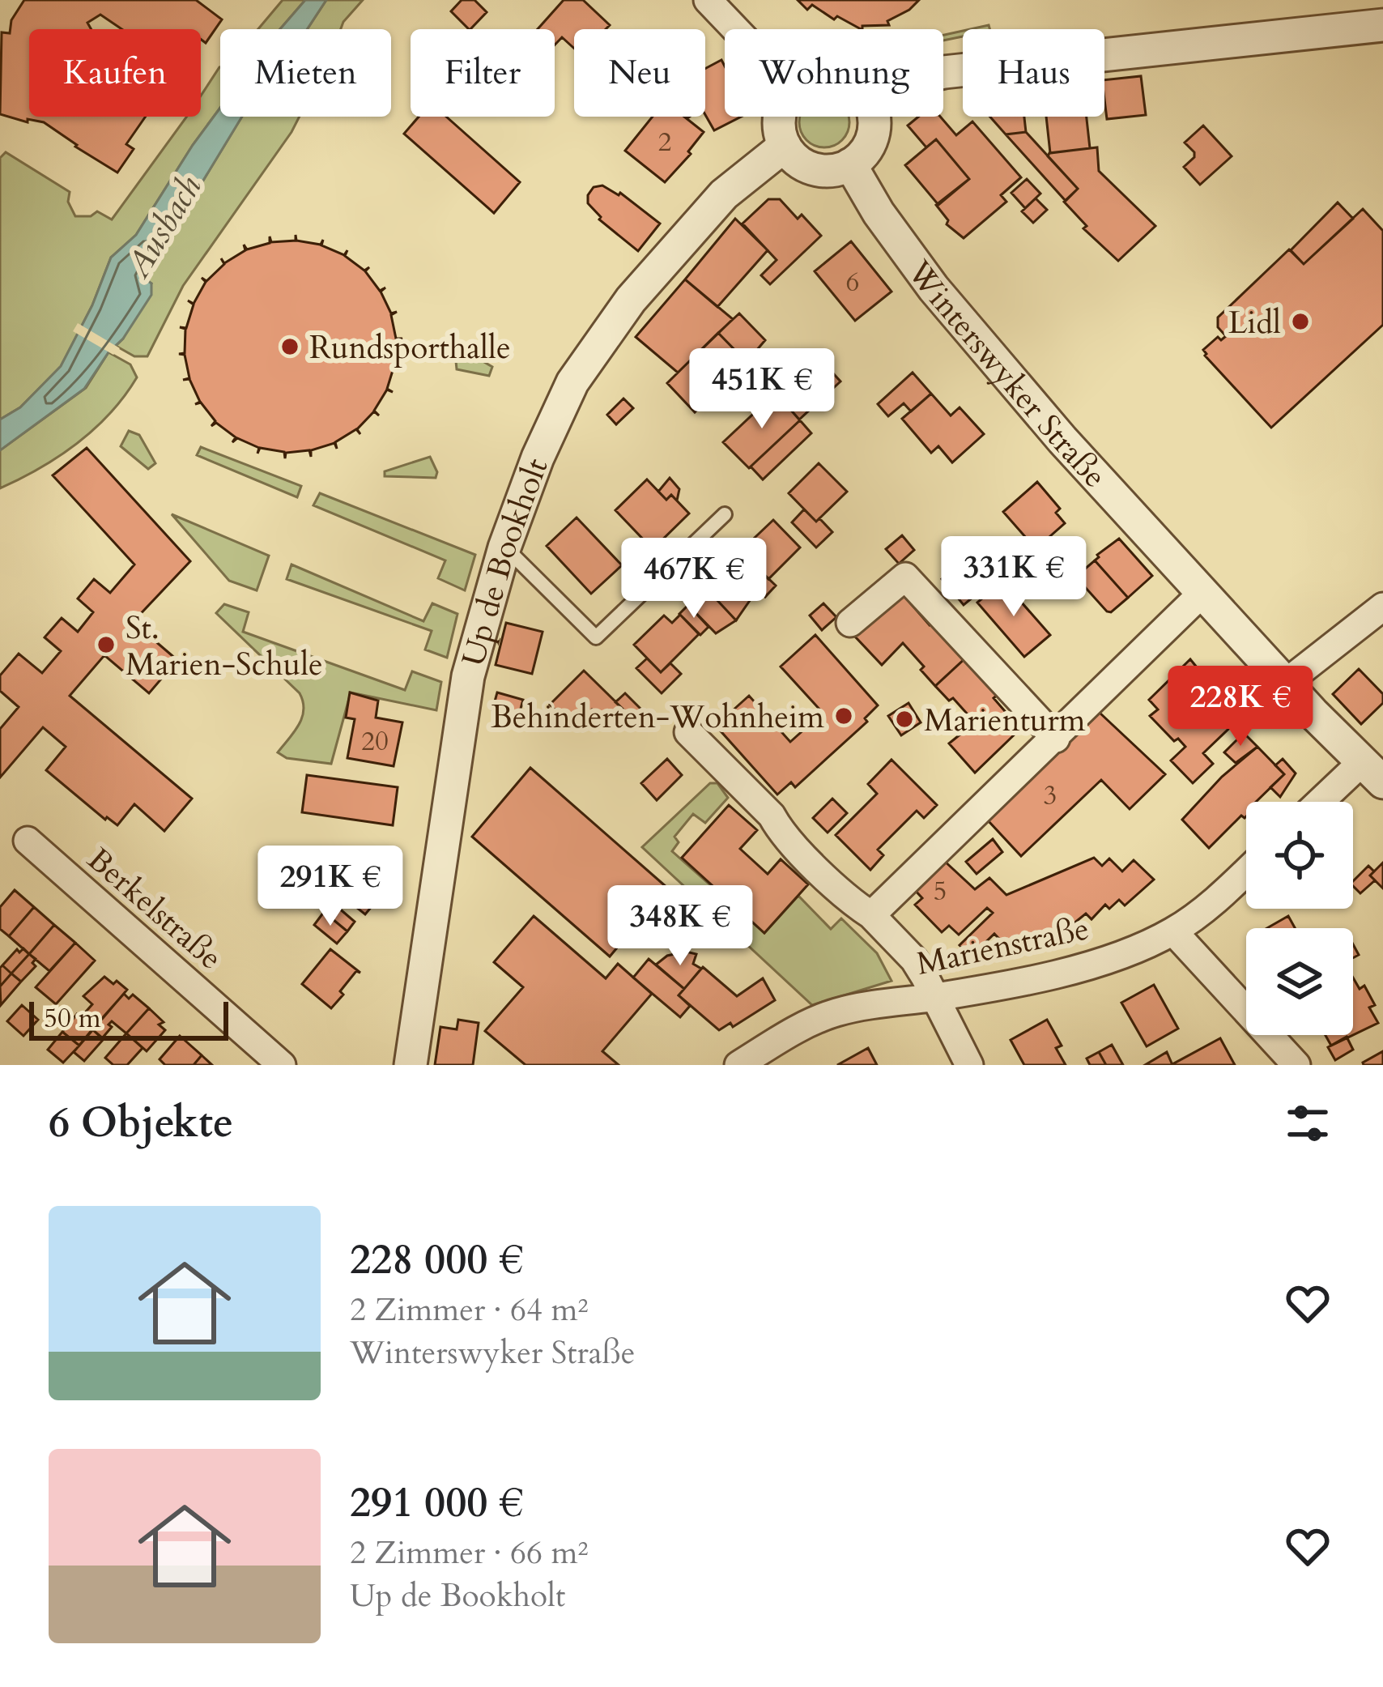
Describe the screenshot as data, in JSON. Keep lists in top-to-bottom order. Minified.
{"streets":{"street":["Winterswyker Straße","Up de Bookholt","Berkelstraße","Marienstraße"]},"water":["Ausbach"],"places":["Lidl","Rundsporthalle","St. Marien-Schule","Behinderten-Wohnheim","Marienturm"],"house_numbers":["2","6","20","3","5"],"scale_bar":"50 m","page":{"chip":["Kaufen","Mieten","Filter","Neu","Wohnung","Haus"],"price":["451K €","331K €","467K €","228K €","291K €","348K €"],"scale":"50 m","heading":"6 Objekte","list":[{"name":"228 000 €","note":"2 Zimmer · 64 m² · Winterswyker Straße"},{"name":"291 000 €","note":"2 Zimmer · 66 m² · Up de Bookholt"}]}}
